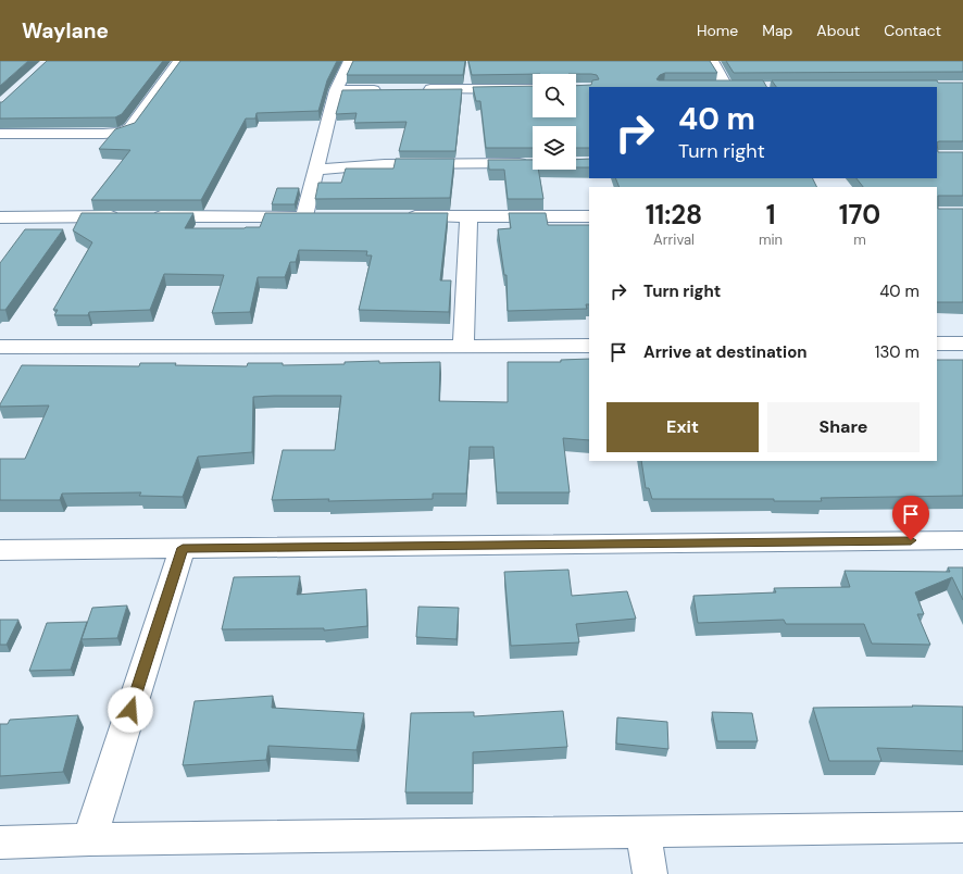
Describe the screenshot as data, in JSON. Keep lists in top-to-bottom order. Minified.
{"page":{"header":"Waylane","nav":["Home","Map","About","Contact"],"turn":["40 m","Turn right"],"eta":["11:28","Arrival","1","min","170","m"],"list":[{"name":"Turn right","value":"40 m"},{"name":"Arrive at destination","value":"130 m"}],"buttons":["Exit","Share"]}}
